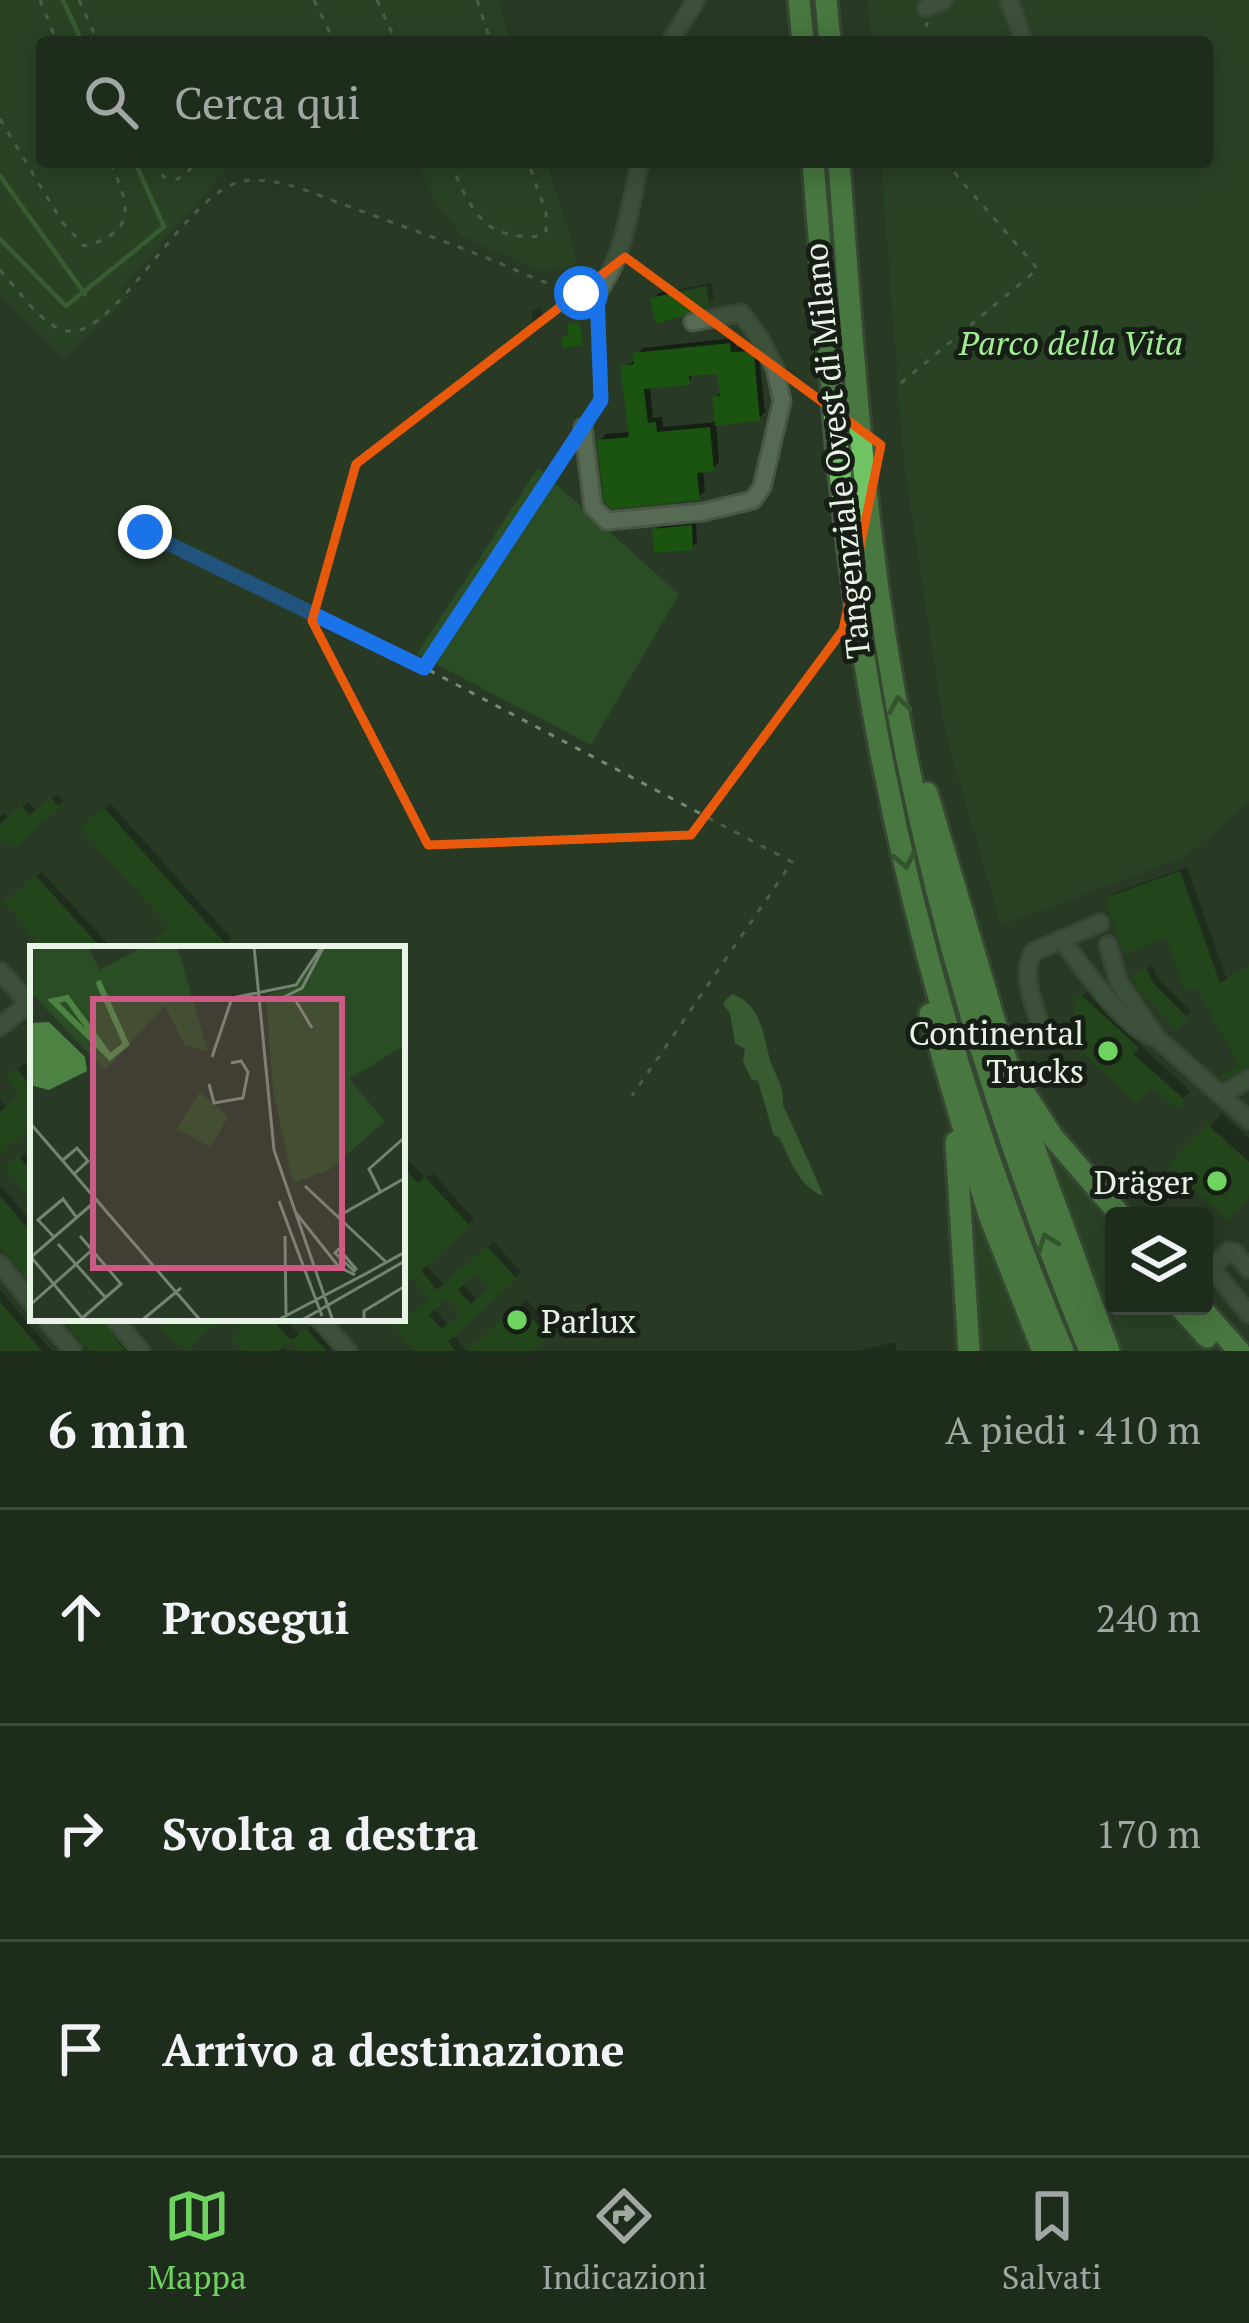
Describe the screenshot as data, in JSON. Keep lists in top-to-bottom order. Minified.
{"streets":{"highway":["Tangenziale Ovest di Milano"]},"parks":["Parco della Vita"],"places":["Continental Trucks","Dräger","Parlux"],"page":{"search":"Cerca qui","heading":["6 min","A piedi · 410 m"],"list":[["Prosegui","240 m"],["Svolta a destra","170 m"],"Arrivo a destinazione"],"nav":["Mappa","Indicazioni","Salvati"]}}
